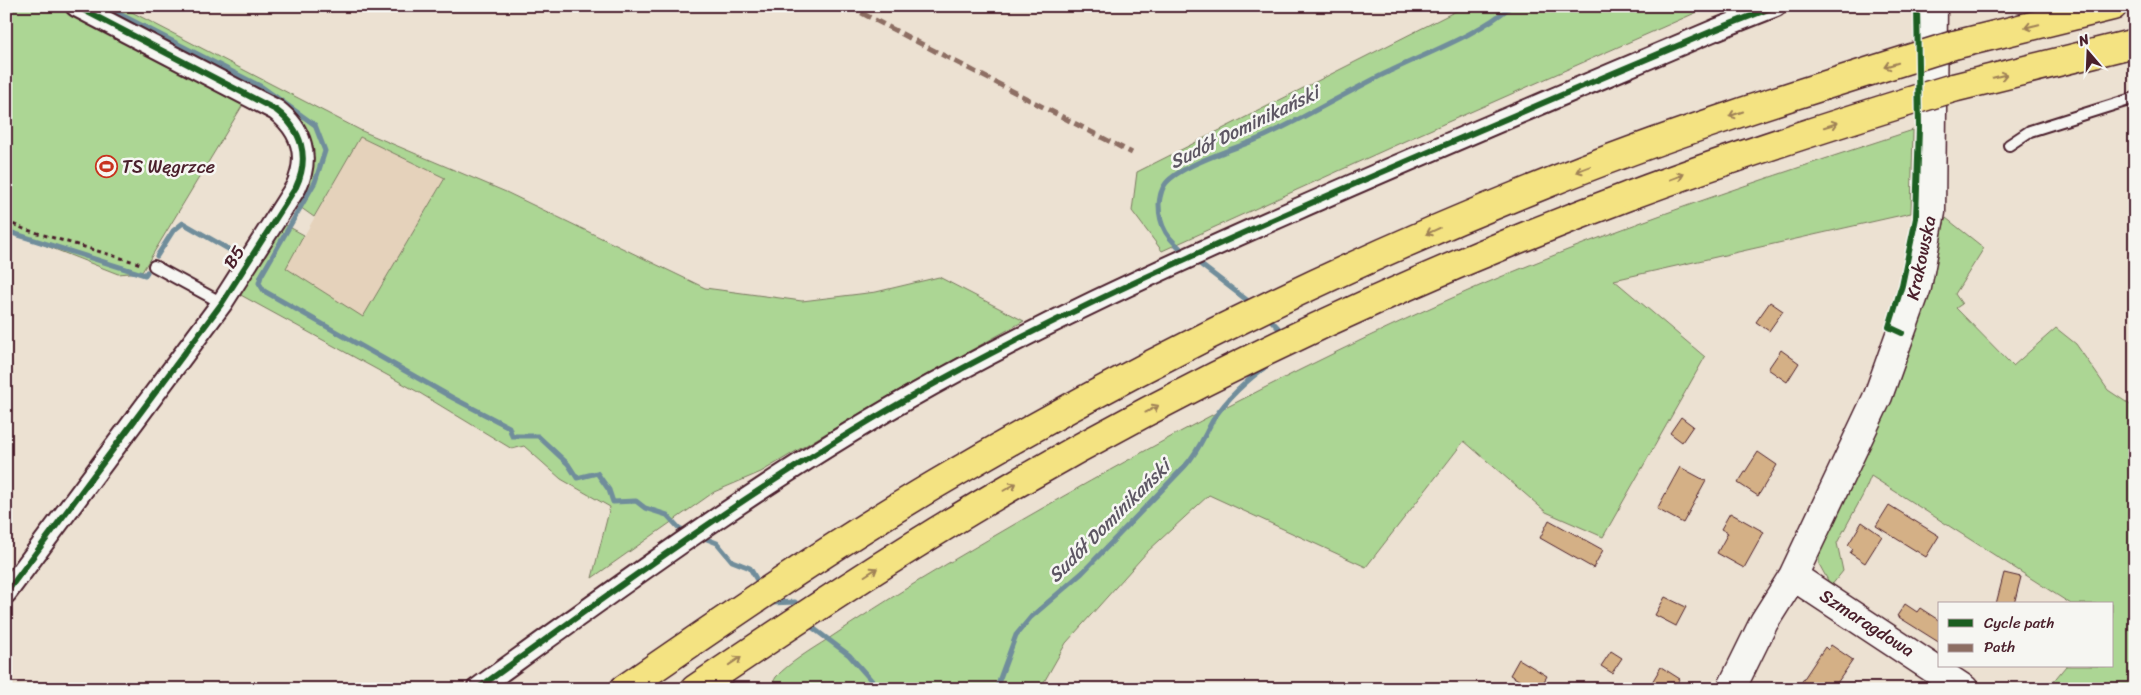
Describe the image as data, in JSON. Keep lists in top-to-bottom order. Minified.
{"streets":{"street":["B5","Krakowska","Szmaragdowa"]},"crossings":[["Krakowska","Szmaragdowa"]],"water":["Sudół Dominikański"],"places":{"sports":["TS Węgrzce"]},"legend":["Cycle path","Path"],"north":"top"}
